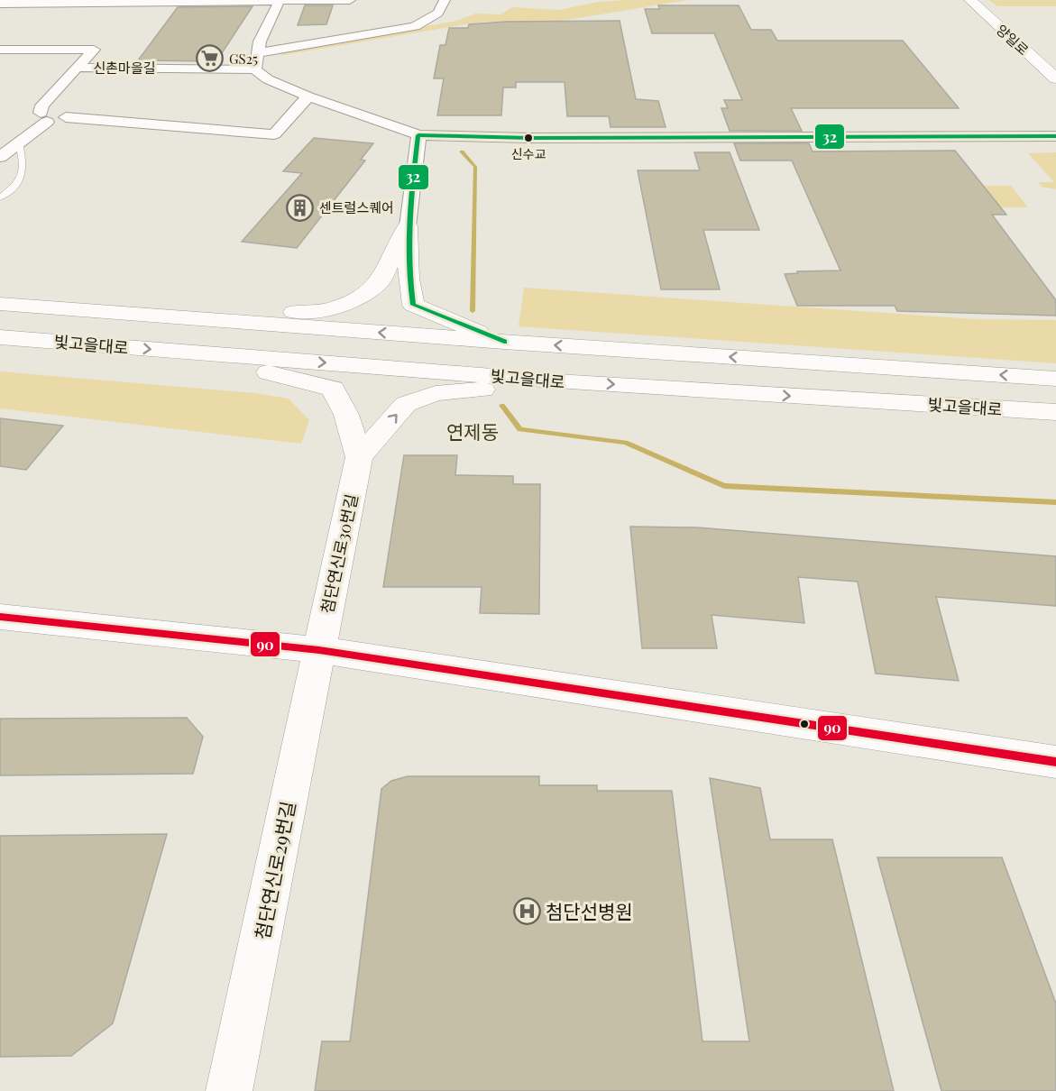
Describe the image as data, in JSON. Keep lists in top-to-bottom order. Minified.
{"streets":{"main road":["양일로","빛고을대로","첨단연신로30번길","첨단연신로29번길"],"street":["신촌마을길"]},"crossings":[["첨단연신로30번길","첨단연신로29번길"]],"districts":["연제동"],"places":{"supermarket":["GS25"],"other":["신수교"],"building":["센트럴스퀘어"],"hospital":["첨단선병원"]},"lines":["transit line 32","transit line 90"]}
